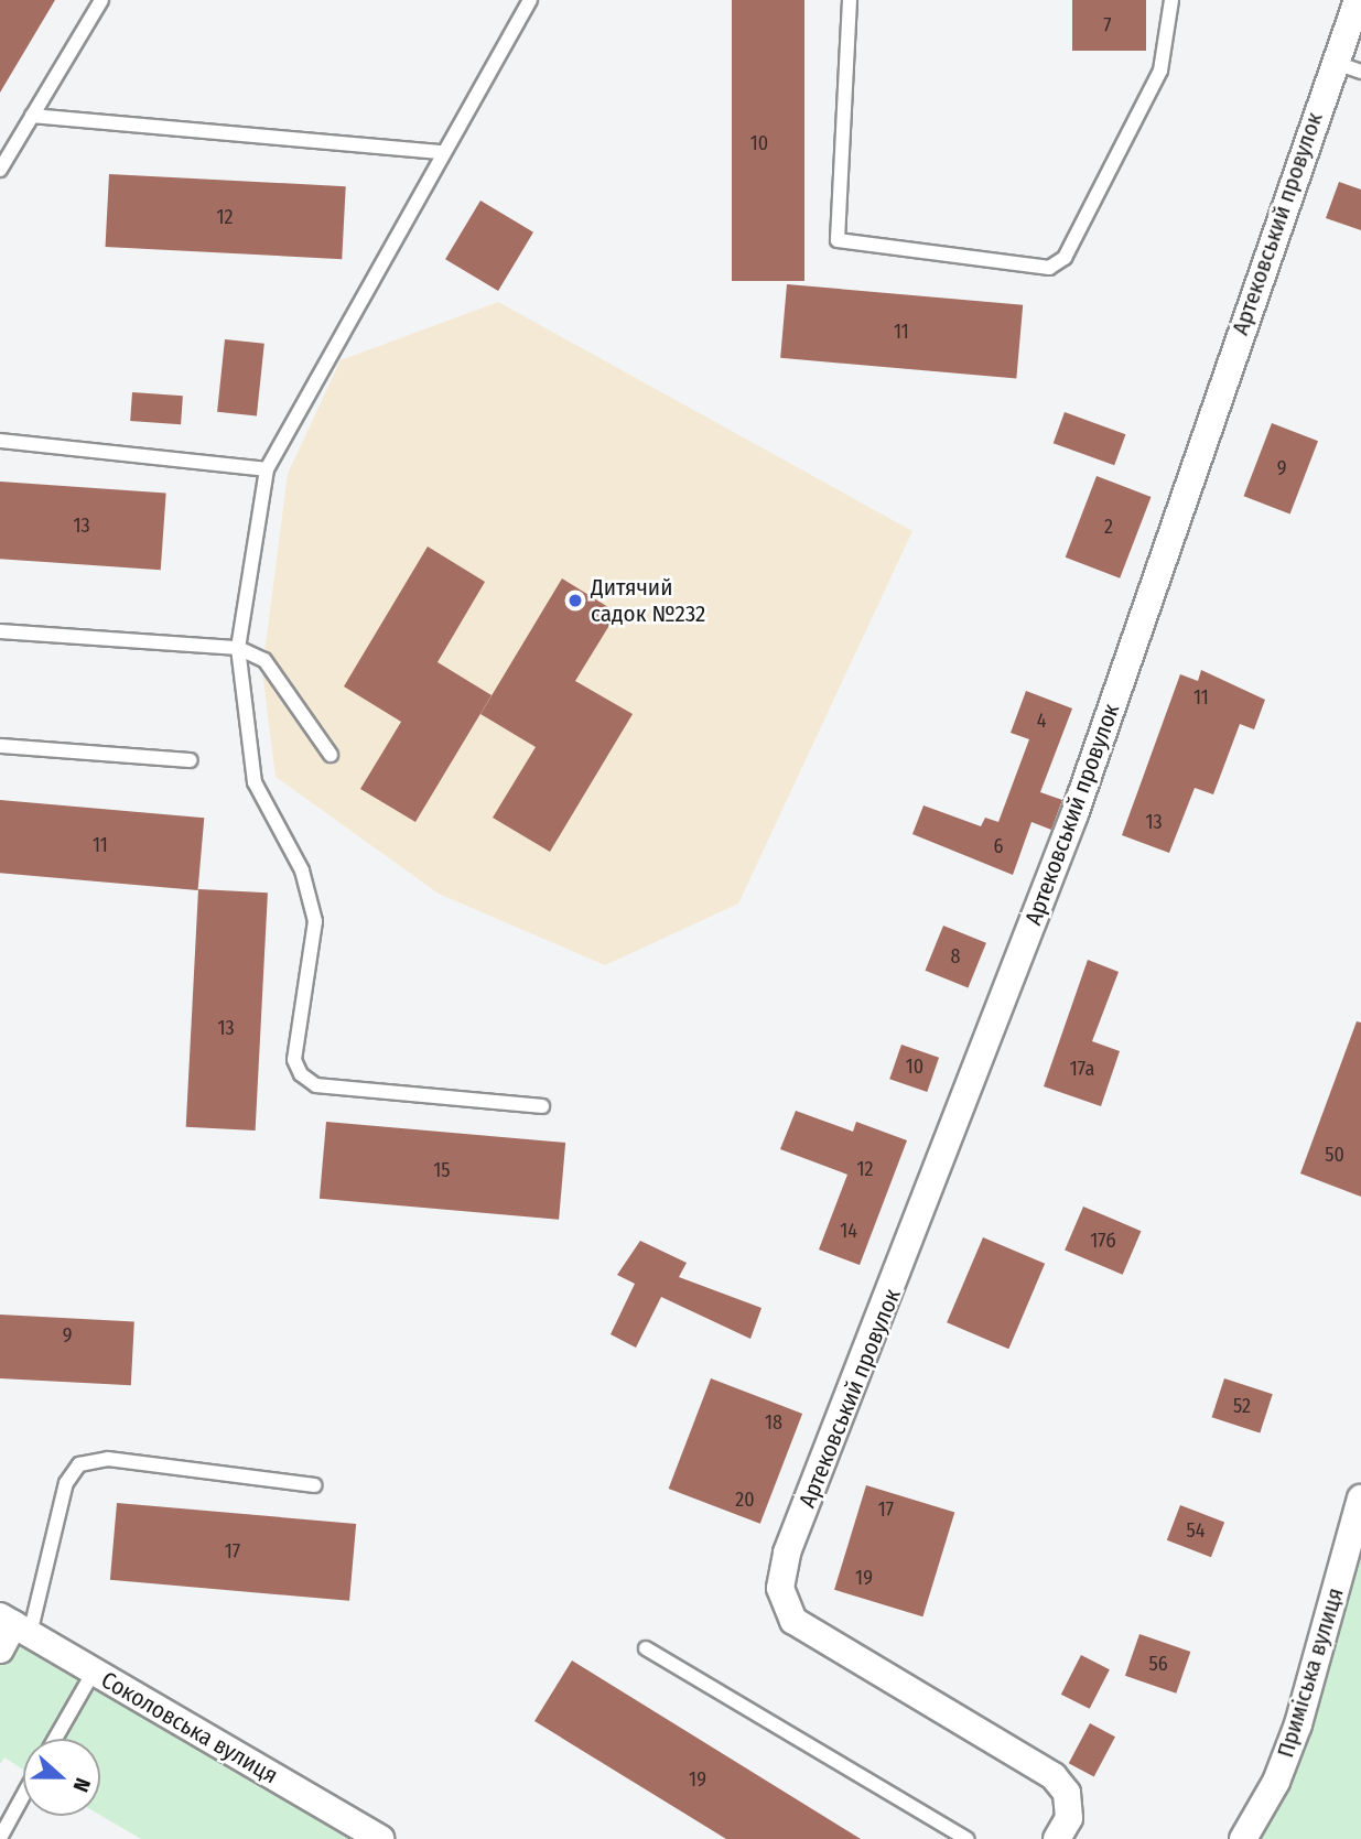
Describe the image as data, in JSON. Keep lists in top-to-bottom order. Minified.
{"streets":{"street":["Артековський провулок","Приміська вулиця","Соколовська вулиця"]},"places":["Дитячий садок №232"],"house_numbers":["7","10","12","11","9","13","2","11","4","13","11","6","8","13","10","17а","50","12","15","14","17б","9","52","18","20","17","54","17","19","56","19"],"north":"right"}
